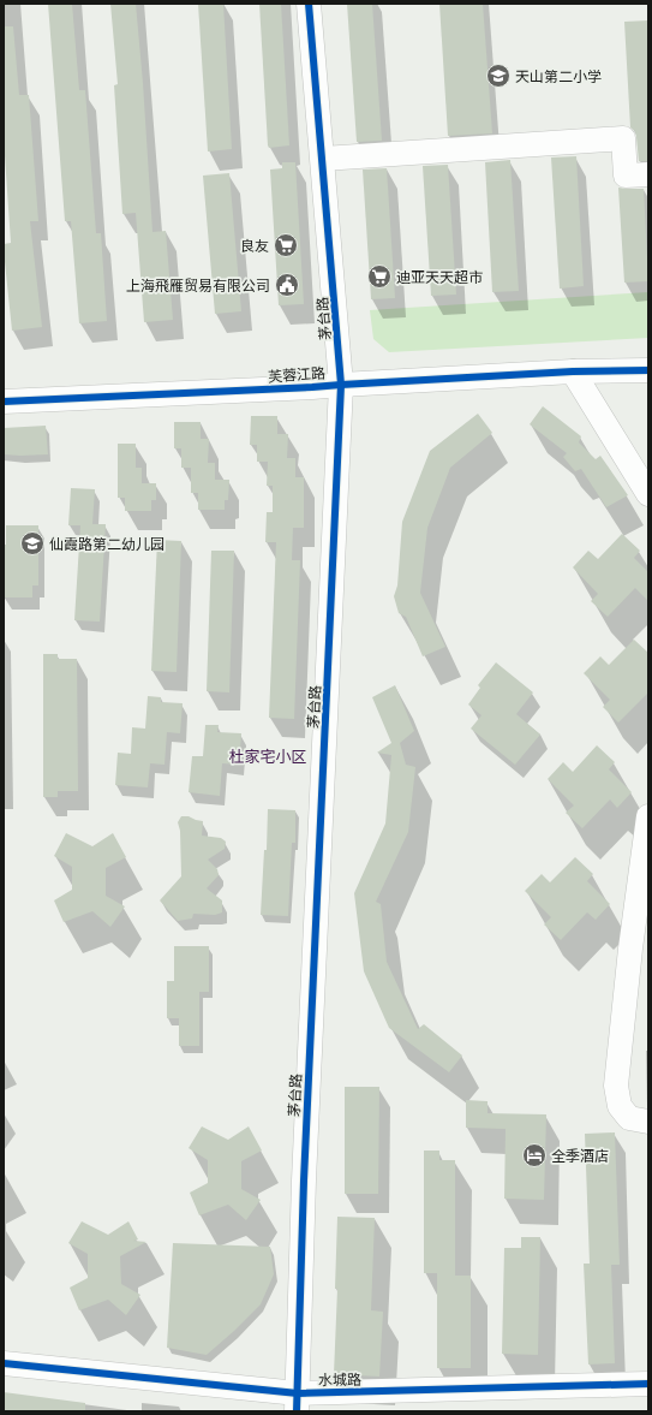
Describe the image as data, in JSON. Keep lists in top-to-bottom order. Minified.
{"streets":{"street":["茅台路","芙蓉江路","水城路"]},"crossings":[["茅台路","芙蓉江路"],["茅台路","水城路"]],"districts":["杜家宅小区"],"places":{"school or university":["天山第二小学","仙霞路第二幼儿园"],"supermarket":["良友","迪亚天天超市"],"public building":["上海飛雁贸易有限公司"],"hotel":["全季酒店"]}}
